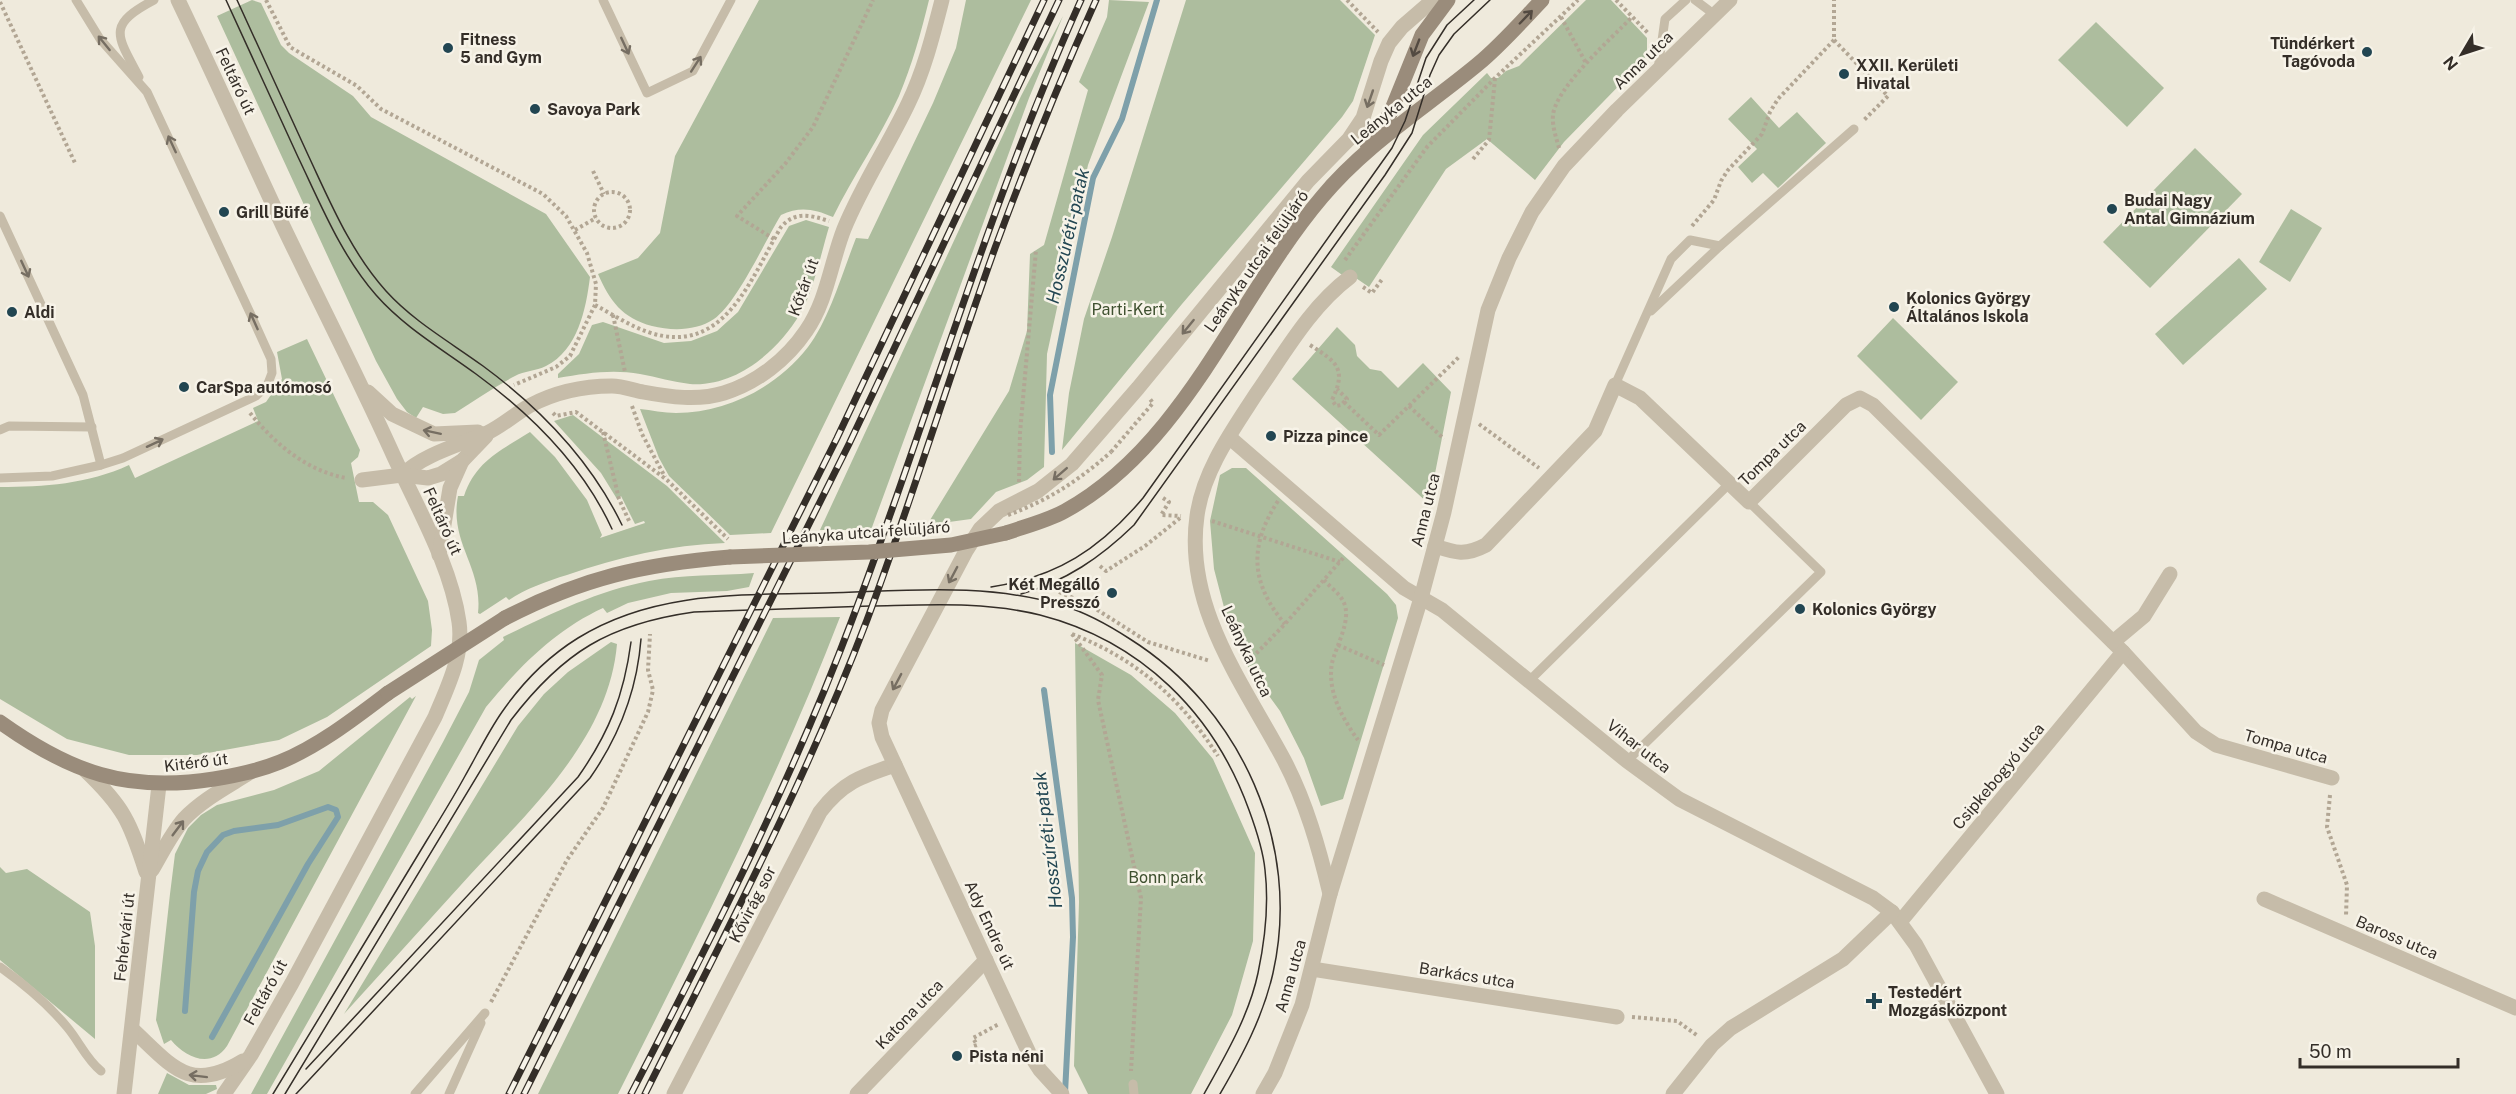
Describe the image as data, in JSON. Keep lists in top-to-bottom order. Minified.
{"streets":{"main road":["Leányka utca","Leányka utcai felüljáró","Kitérő út"],"street":["Anna utca","Feltáró út","Kőtár út","Tompa utca","Vihar utca","Csipkebogyó utca","Kővirág sor","Ady Endre út","Fehérvári út","Baross utca","Barkács utca","Katona utca"]},"crossings":[["Anna utca","Leányka utca"],["Anna utca","Vihar utca"],["Anna utca","Barkács utca"],["Feltáró út","Kőtár út"],["Feltáró út","Fehérvári út"],["Leányka utca","Leányka utcai felüljáró"],["Leányka utca","Vihar utca"],["Leányka utcai felüljáró","Kitérő út"],["Tompa utca","Csipkebogyó utca"],["Tompa utca","Baross utca"],["Vihar utca","Csipkebogyó utca"],["Kitérő út","Fehérvári út"],["Kővirág sor","Ady Endre út"],["Ady Endre út","Katona utca"]],"one_way":["Ady Endre út"],"water":["Hosszúréti-patak"],"parks":["Parti-Kert","Bonn park"],"places":{"other":["Fitness 5 and Gym","Tündérkert Tagóvoda","XXII. Kerületi Hivatal","Savoya Park","Budai Nagy Antal Gimnázium","Grill Büfé","Kolonics György Általános Iskola","Aldi","CarSpa autómosó","Pizza pince","Két Megálló Presszó","Kolonics György","Pista néni"],"health":["Testedért Mozgásközpont"]},"scale_bar":"50 m","north":"bottom left"}
